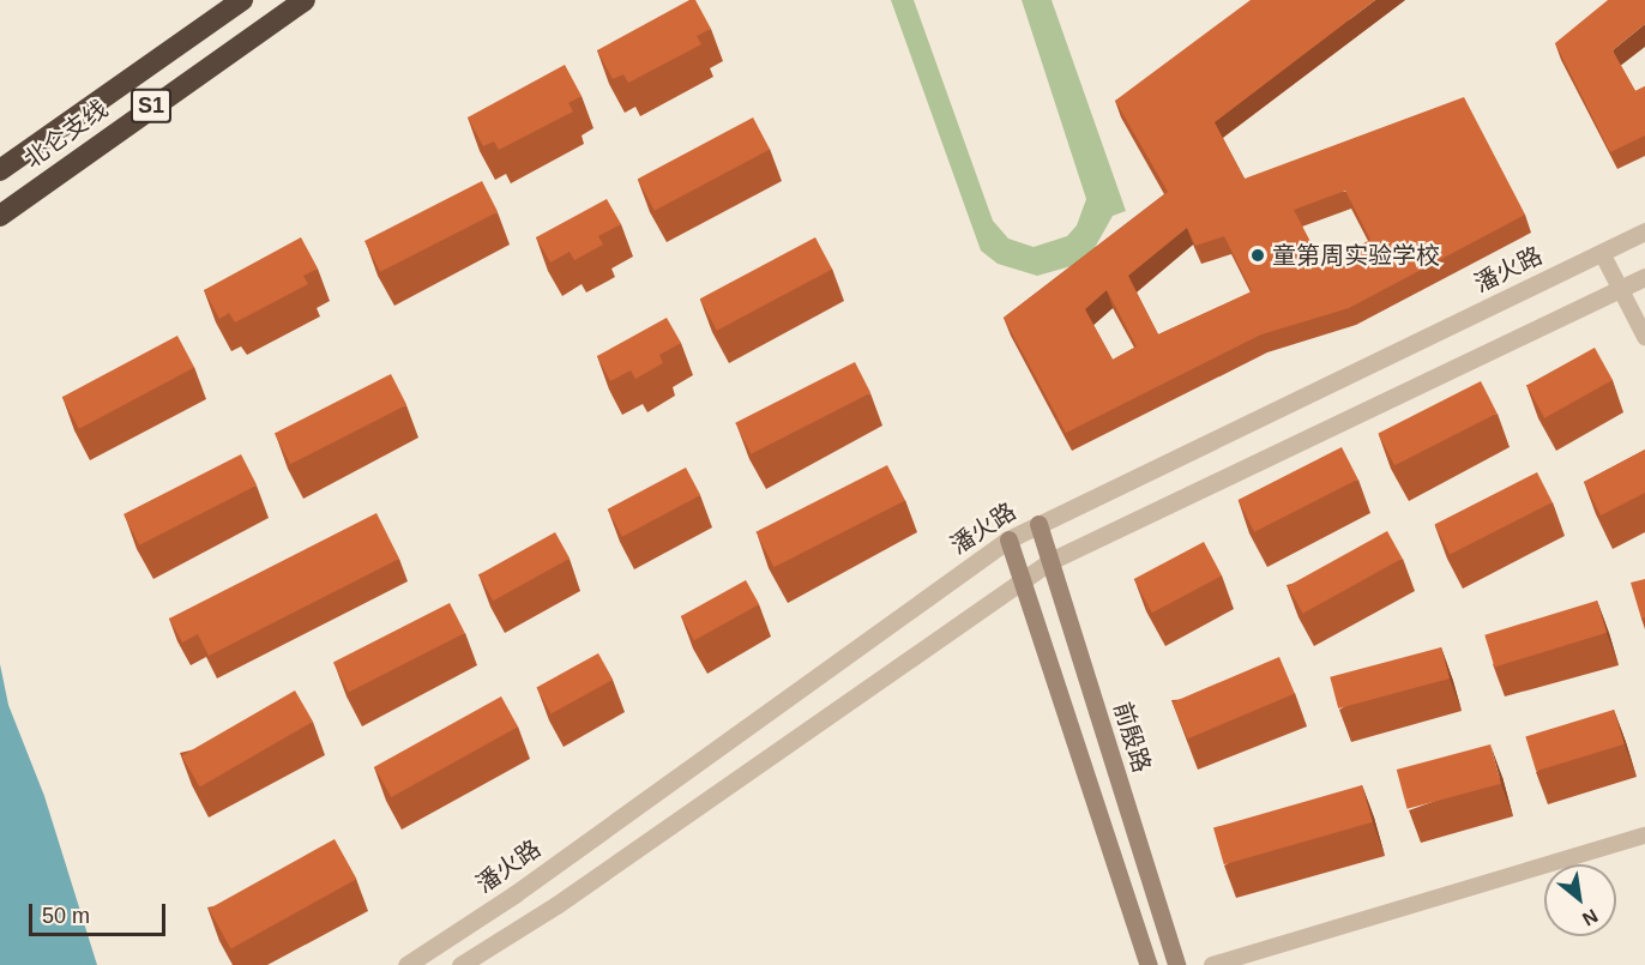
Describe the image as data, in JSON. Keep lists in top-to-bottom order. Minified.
{"streets":{"highway":["S1","北仑支线"],"main road":["前殷路"],"street":["潘火路"]},"crossings":[["潘火路","前殷路"]],"places":["童第周实验学校"],"scale_bar":"50 m","north":"bottom right"}
